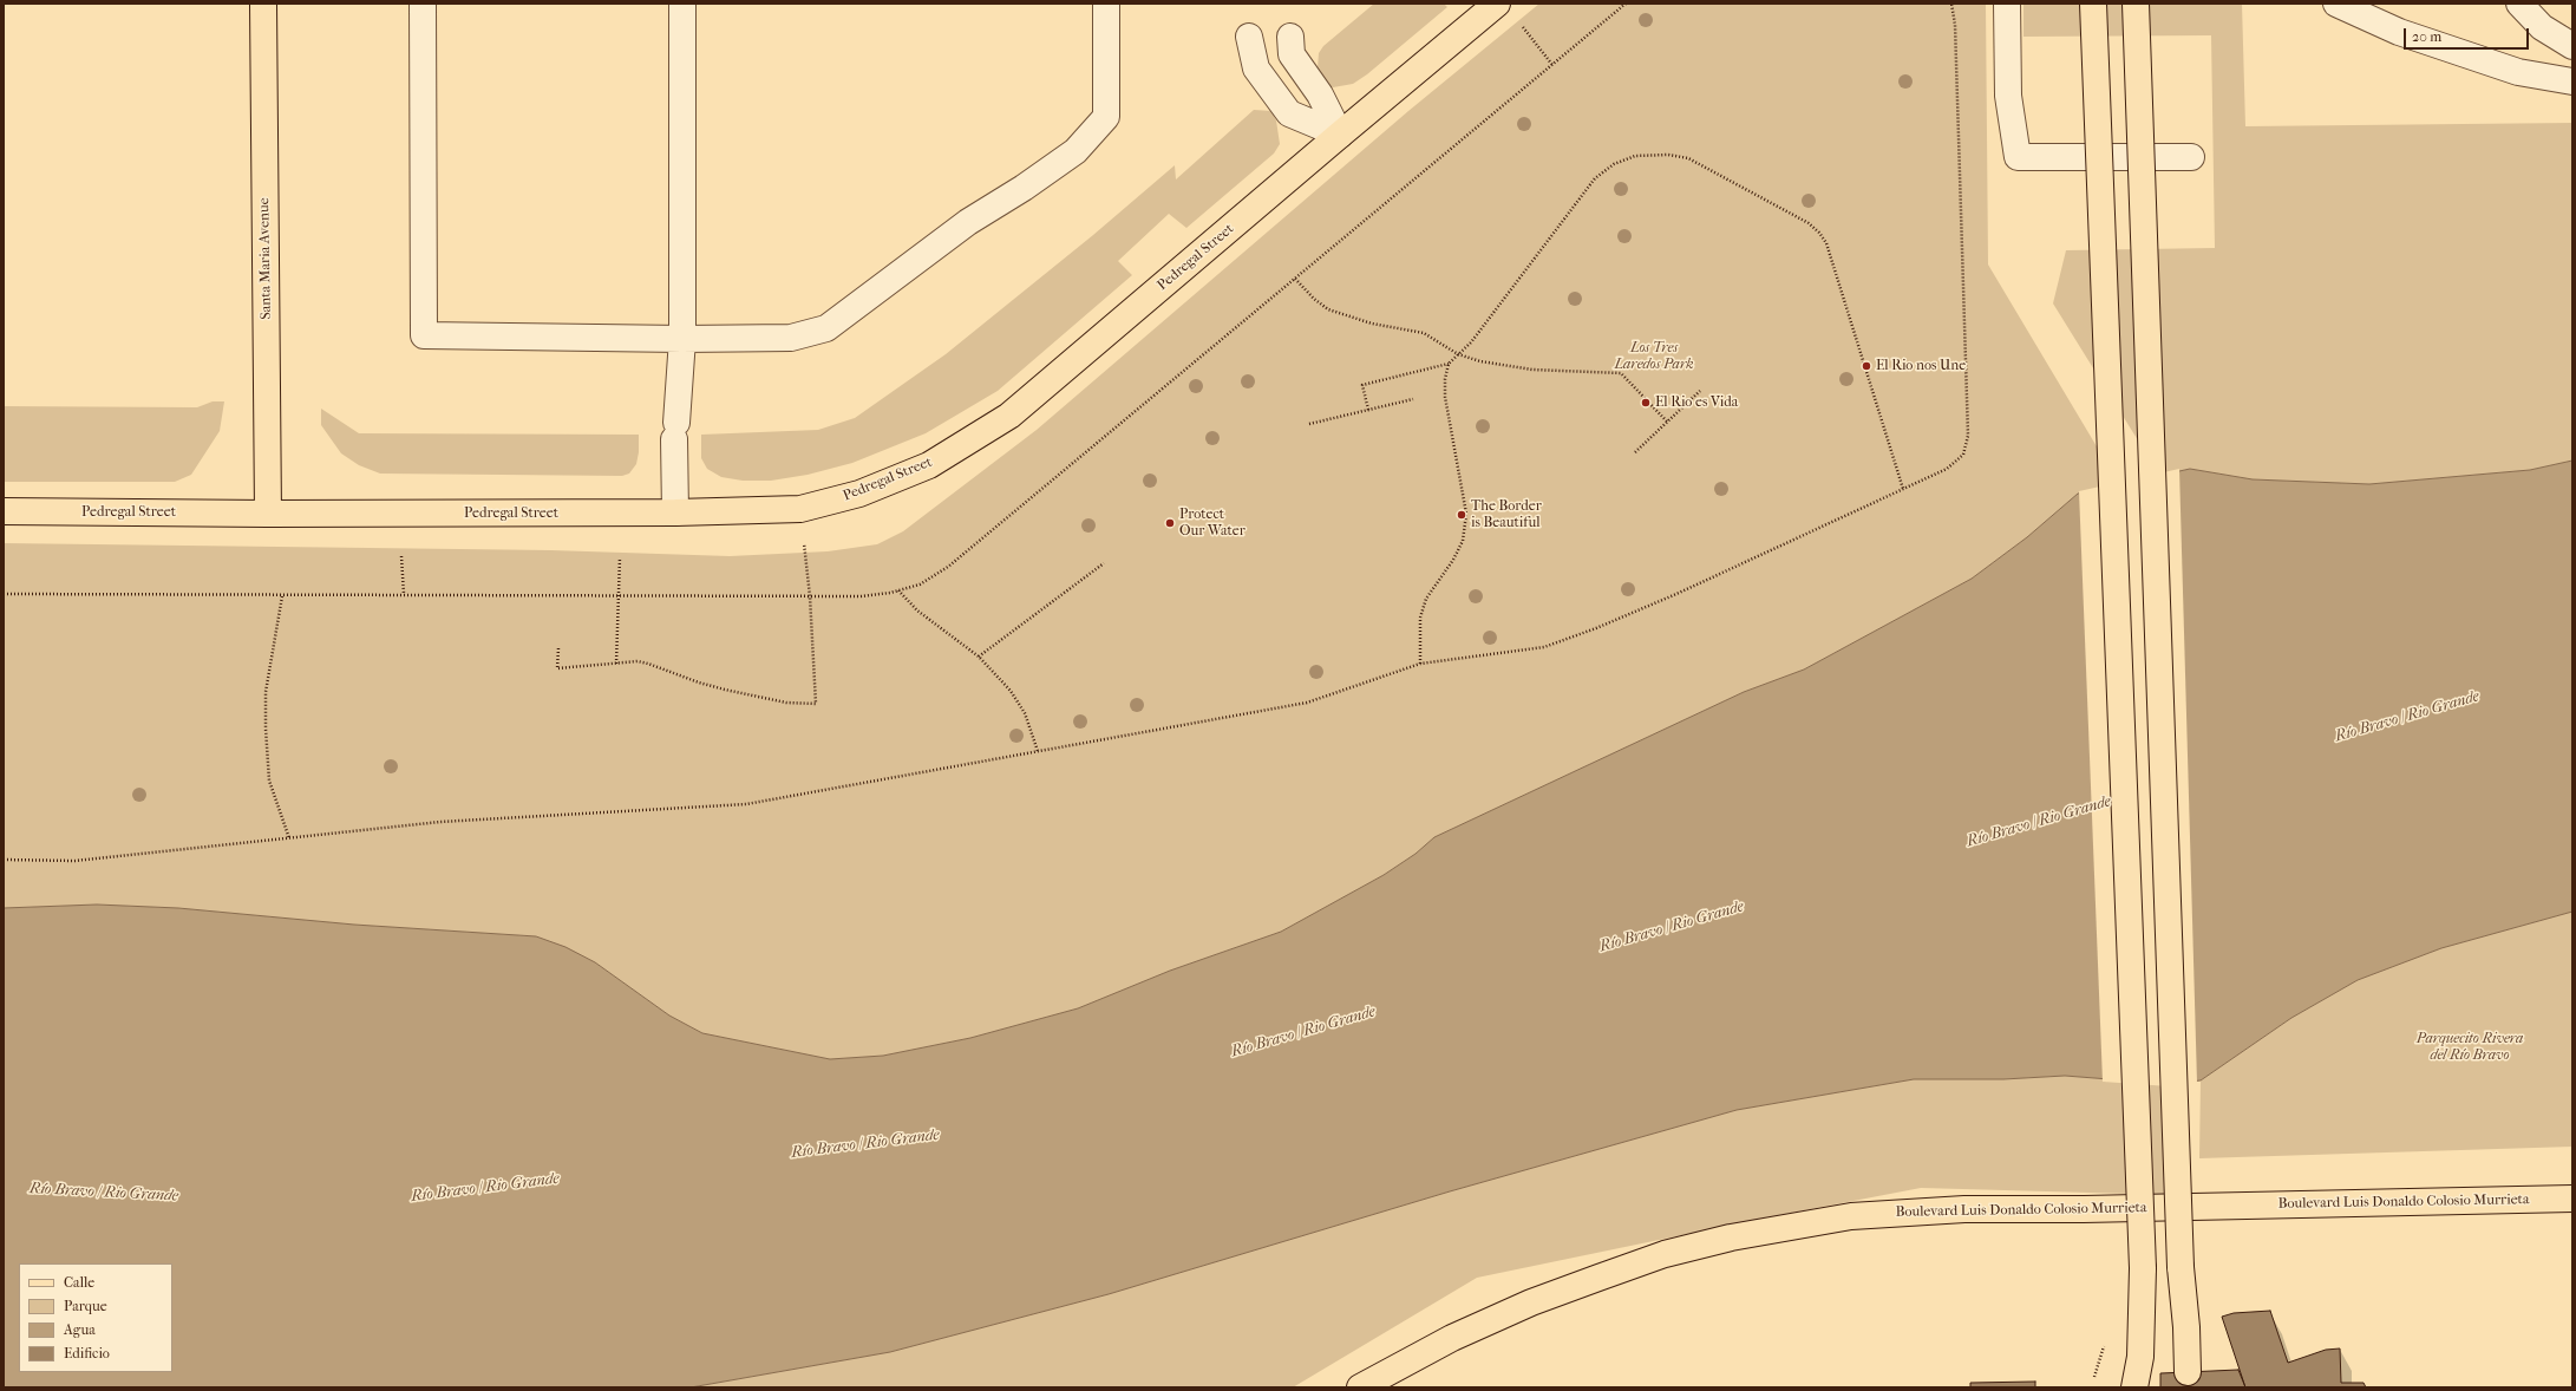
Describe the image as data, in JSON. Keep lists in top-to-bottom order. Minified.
{"streets":{"main road":["Pedregal Street","Santa Maria Avenue","Boulevard Luis Donaldo Colosio Murrieta"]},"crossings":[["Pedregal Street","Santa Maria Avenue"]],"water":["Río Bravo / Rio Grande"],"parks":["Los Tres Laredos Park","Parquecito Rivera del Río Bravo"],"places":["El Rio nos Une","El Rio es Vida","The Border is Beautiful","Protect Our Water"],"legend":["Calle","Parque","Agua","Edificio"],"scale_bar":"20 m"}
